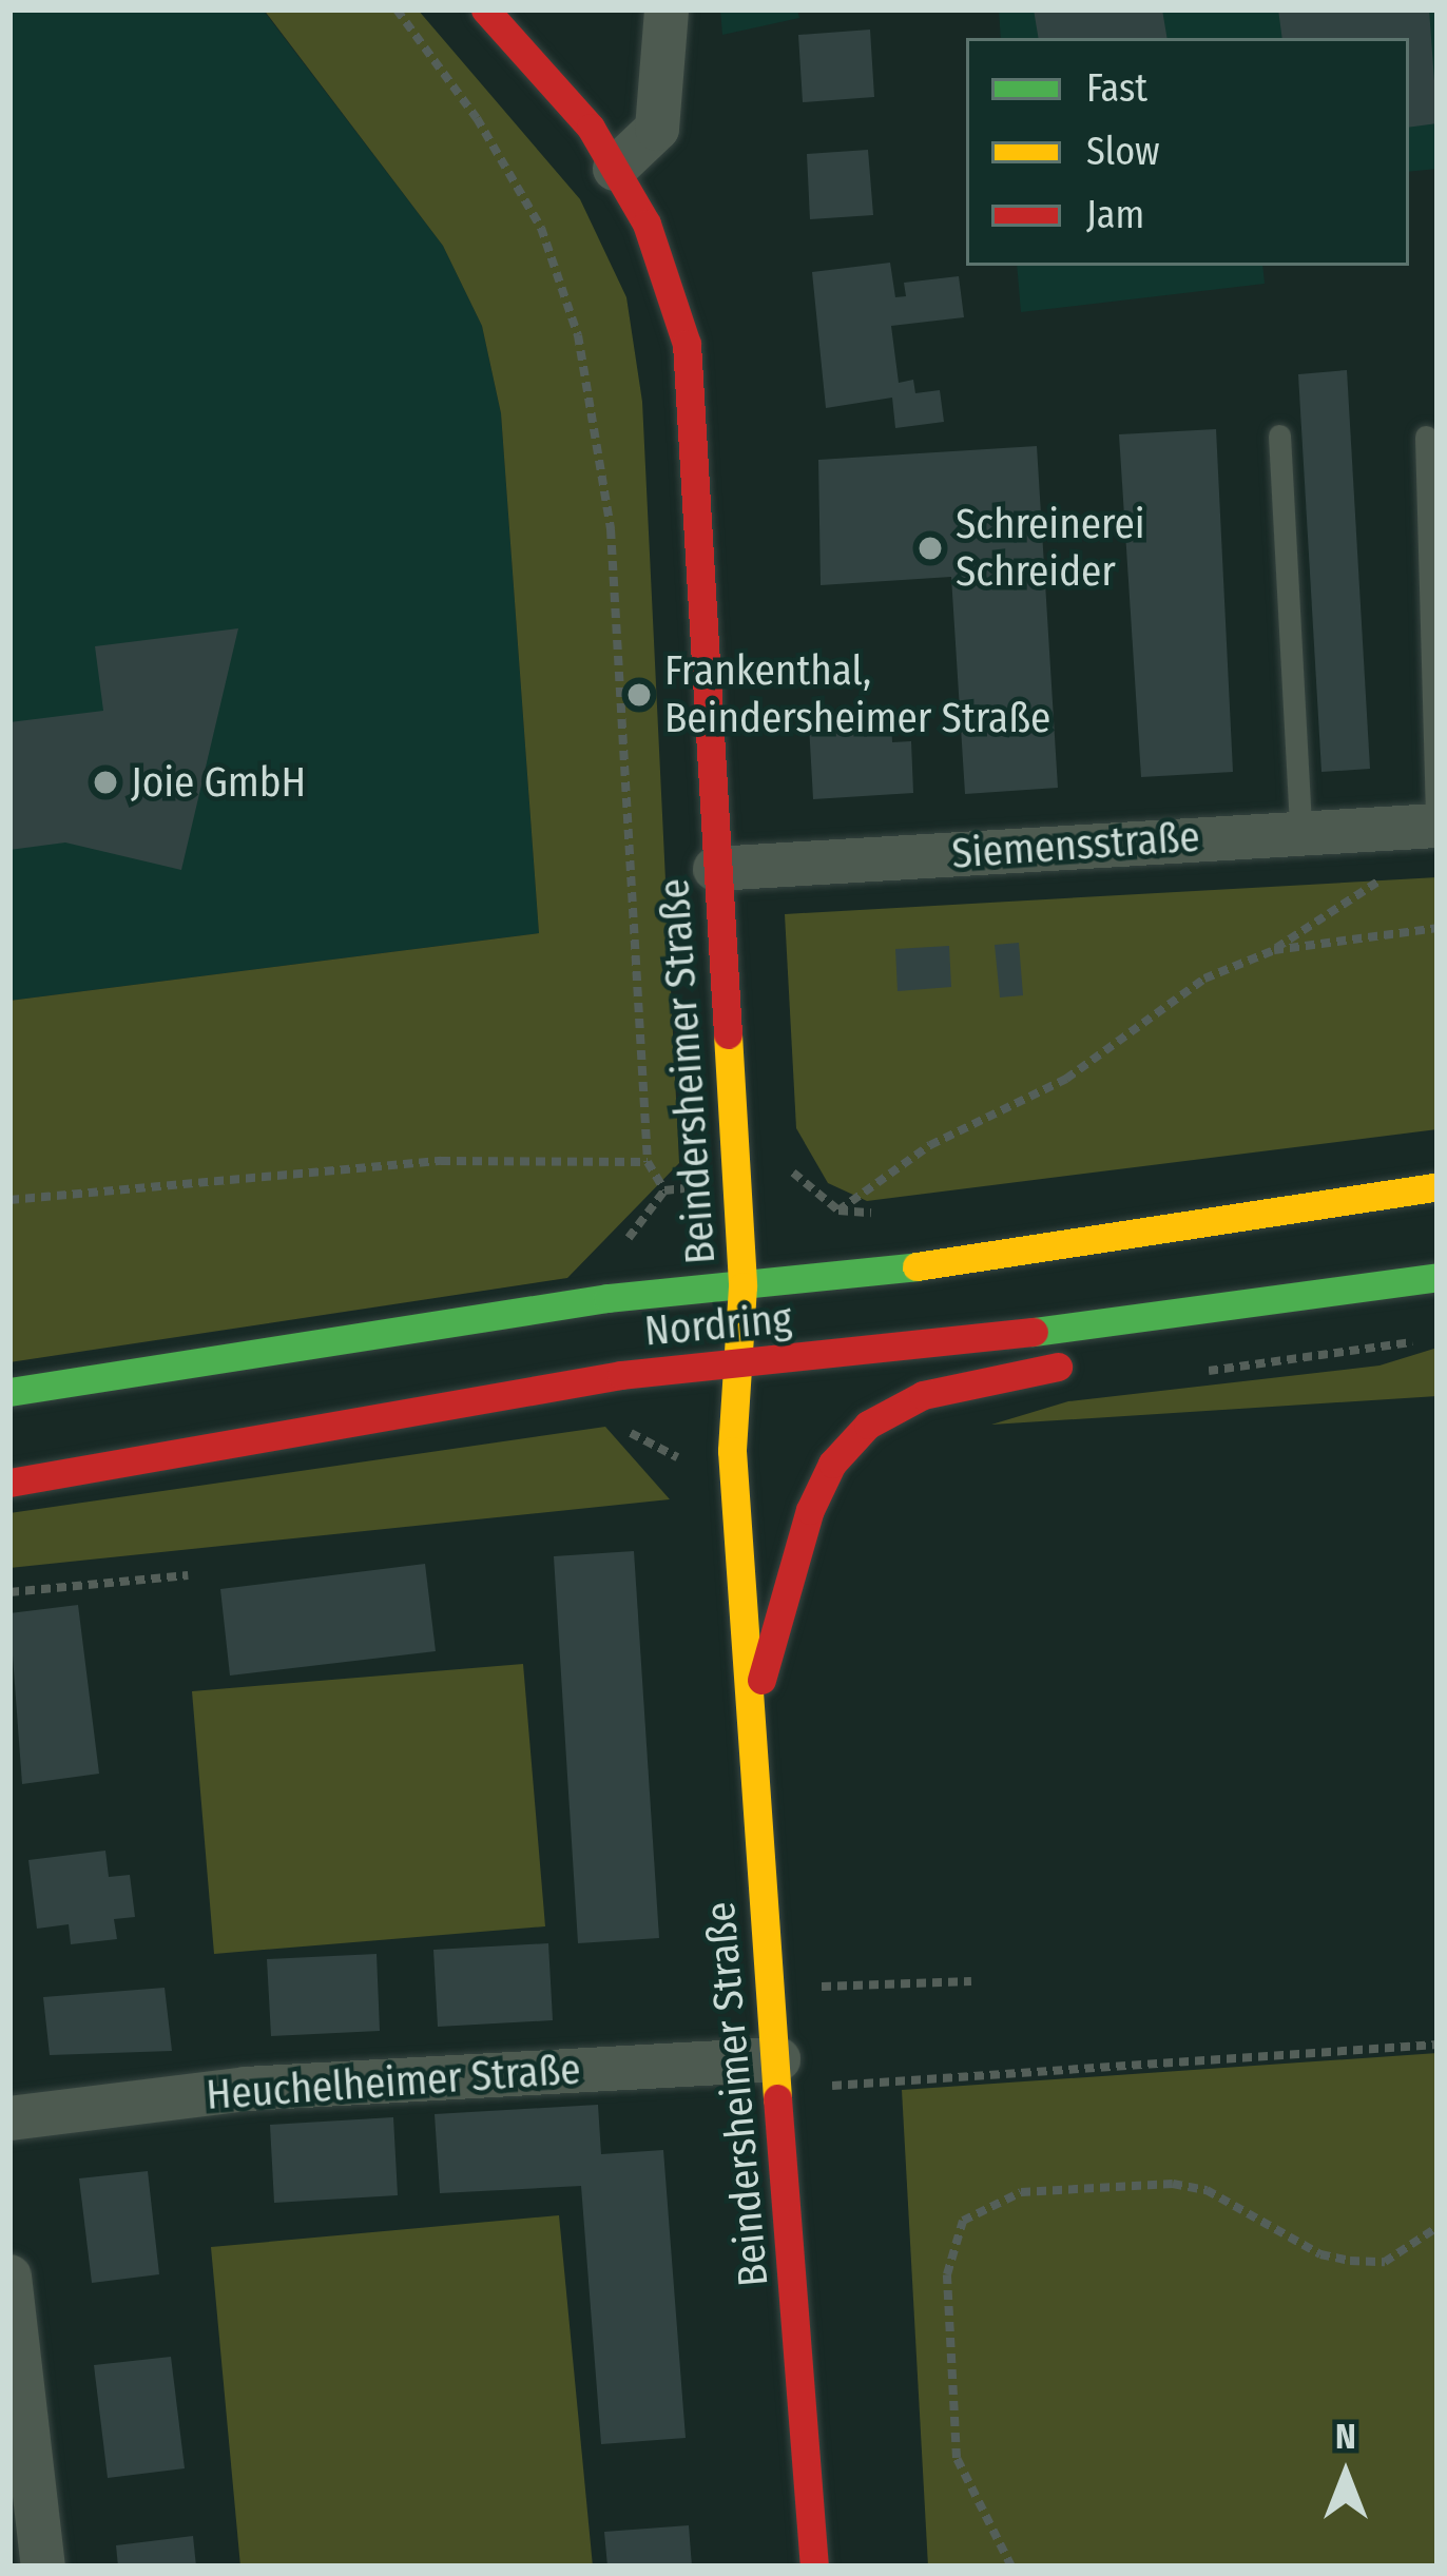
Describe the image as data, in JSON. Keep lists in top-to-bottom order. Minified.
{"streets":{"street":["Siemensstraße","Beindersheimer Straße","Nordring","Heuchelheimer Straße"]},"crossings":[["Siemensstraße","Beindersheimer Straße"],["Beindersheimer Straße","Nordring"],["Beindersheimer Straße","Heuchelheimer Straße"]],"places":["Schreinerei Schreider","Frankenthal, Beindersheimer Straße","Joie GmbH"],"legend":["Fast","Slow","Jam"],"north":"top"}
